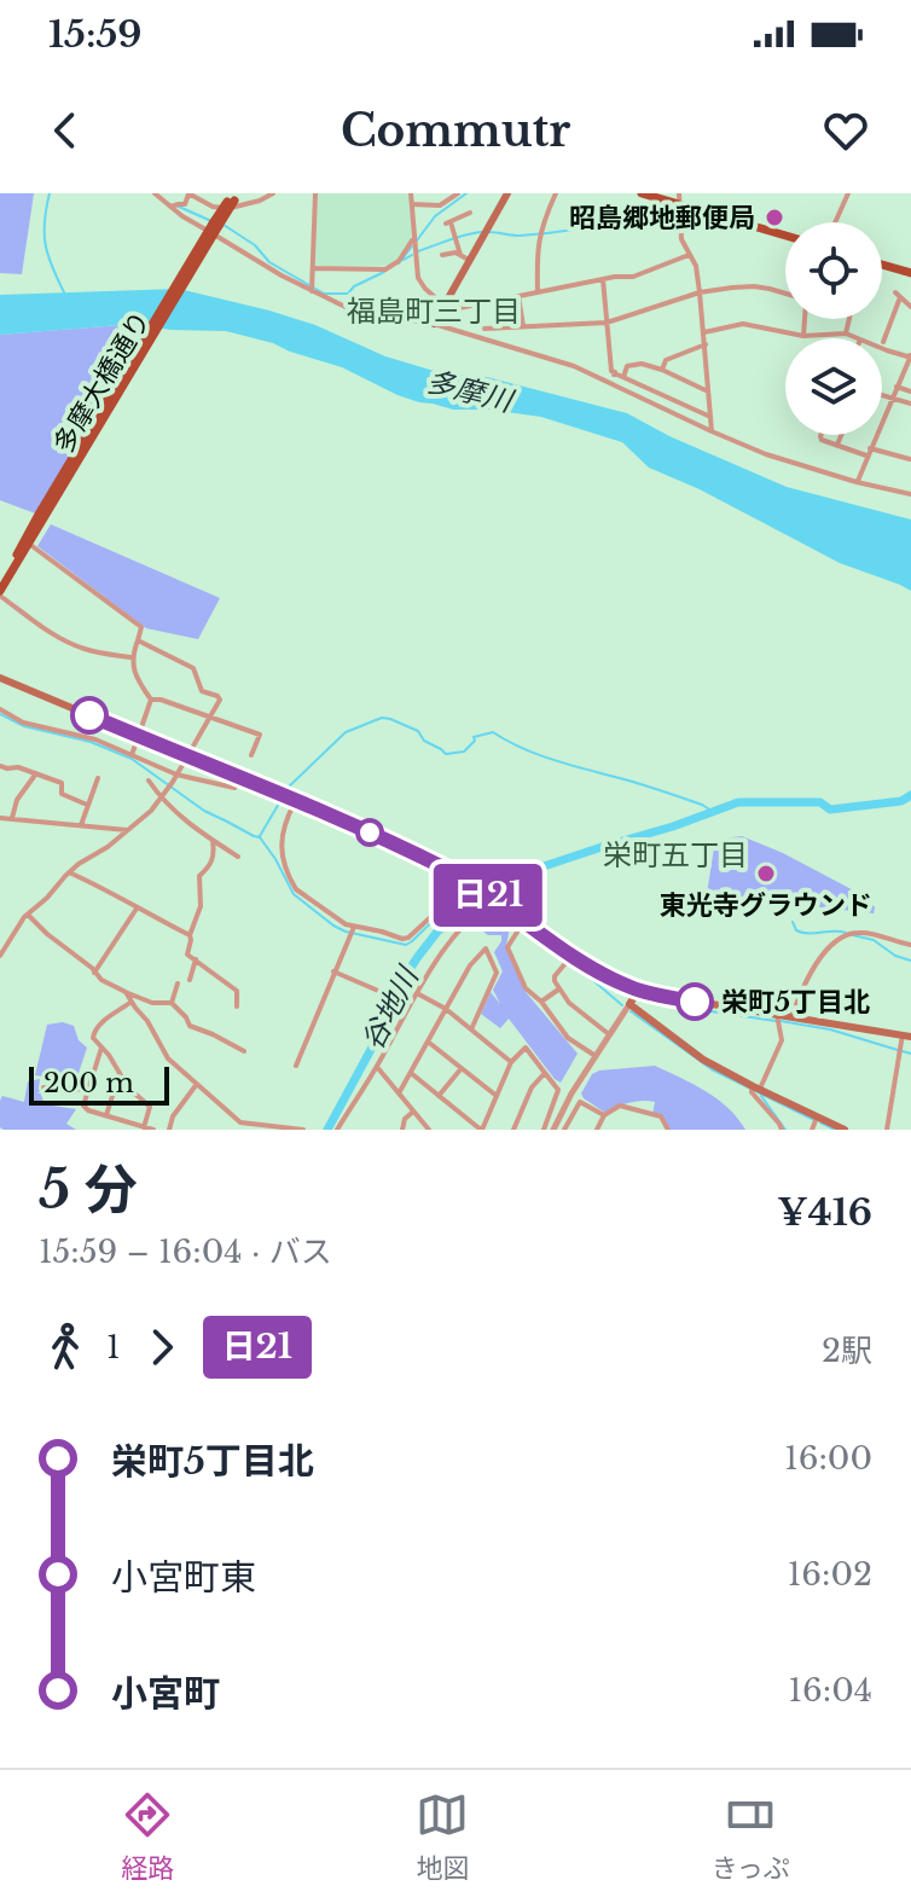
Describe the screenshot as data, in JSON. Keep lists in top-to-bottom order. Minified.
{"streets":{"main road":["多摩大橋通り"]},"districts":["福島町三丁目","栄町五丁目"],"water":["多摩川","谷地川"],"places":["昭島郷地郵便局","東光寺グラウンド","栄町5丁目北"],"lines":["bus line 日21"],"scale_bar":"200 m","page":{"status":"15:59","header":"Commutr","on_map":"日21","scale":"200 m","heading":["5 分","15:59 – 16:04 · バス","¥416"],"legs":["1","日21","2駅"],"list":[{"name":"栄町5丁目北","value":"16:00"},{"name":"小宮町東","value":"16:02"},{"name":"小宮町","value":"16:04"}],"tabs":["経路","地図","きっぷ"]}}
